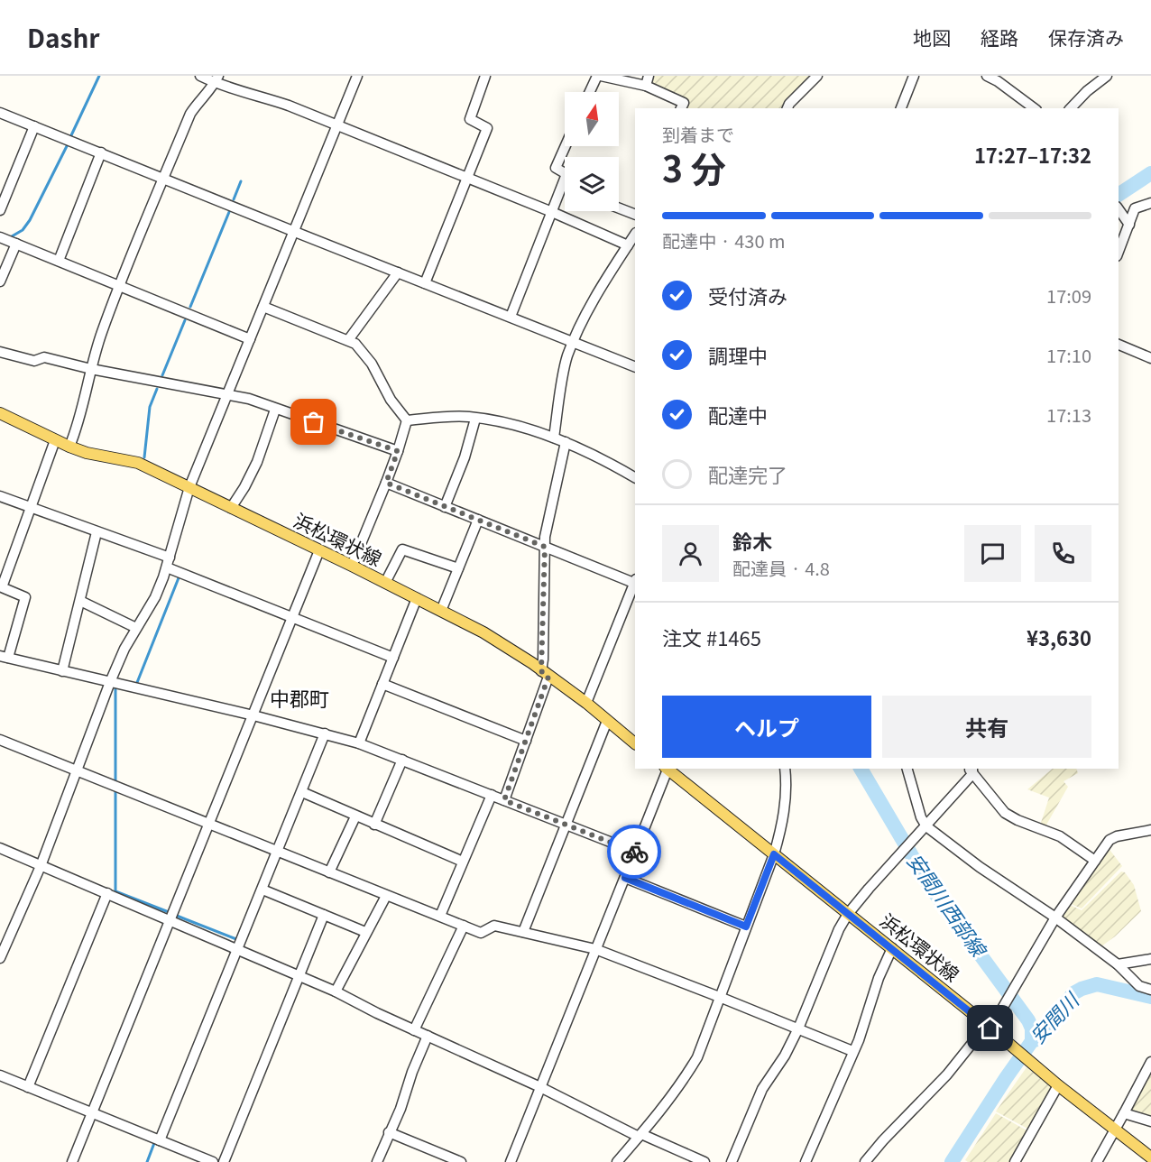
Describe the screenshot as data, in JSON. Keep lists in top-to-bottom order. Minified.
{"streets":{"main road":["浜松環状線"]},"districts":["中郡町"],"water":["安間川西部線","安間川"],"north":"top","page":{"header":"Dashr","nav":["地図","経路","保存済み"],"heading":["3 分","到着まで","17:27–17:32"],"panel":["鈴木","配達員 · 4.8","注文 #1465","¥3,630"],"bar":"配達中 · 430 m","list":[["受付済み","17:09"],["調理中","17:10"],["配達中","17:13"],"配達完了"],"buttons":["ヘルプ","共有"]}}
